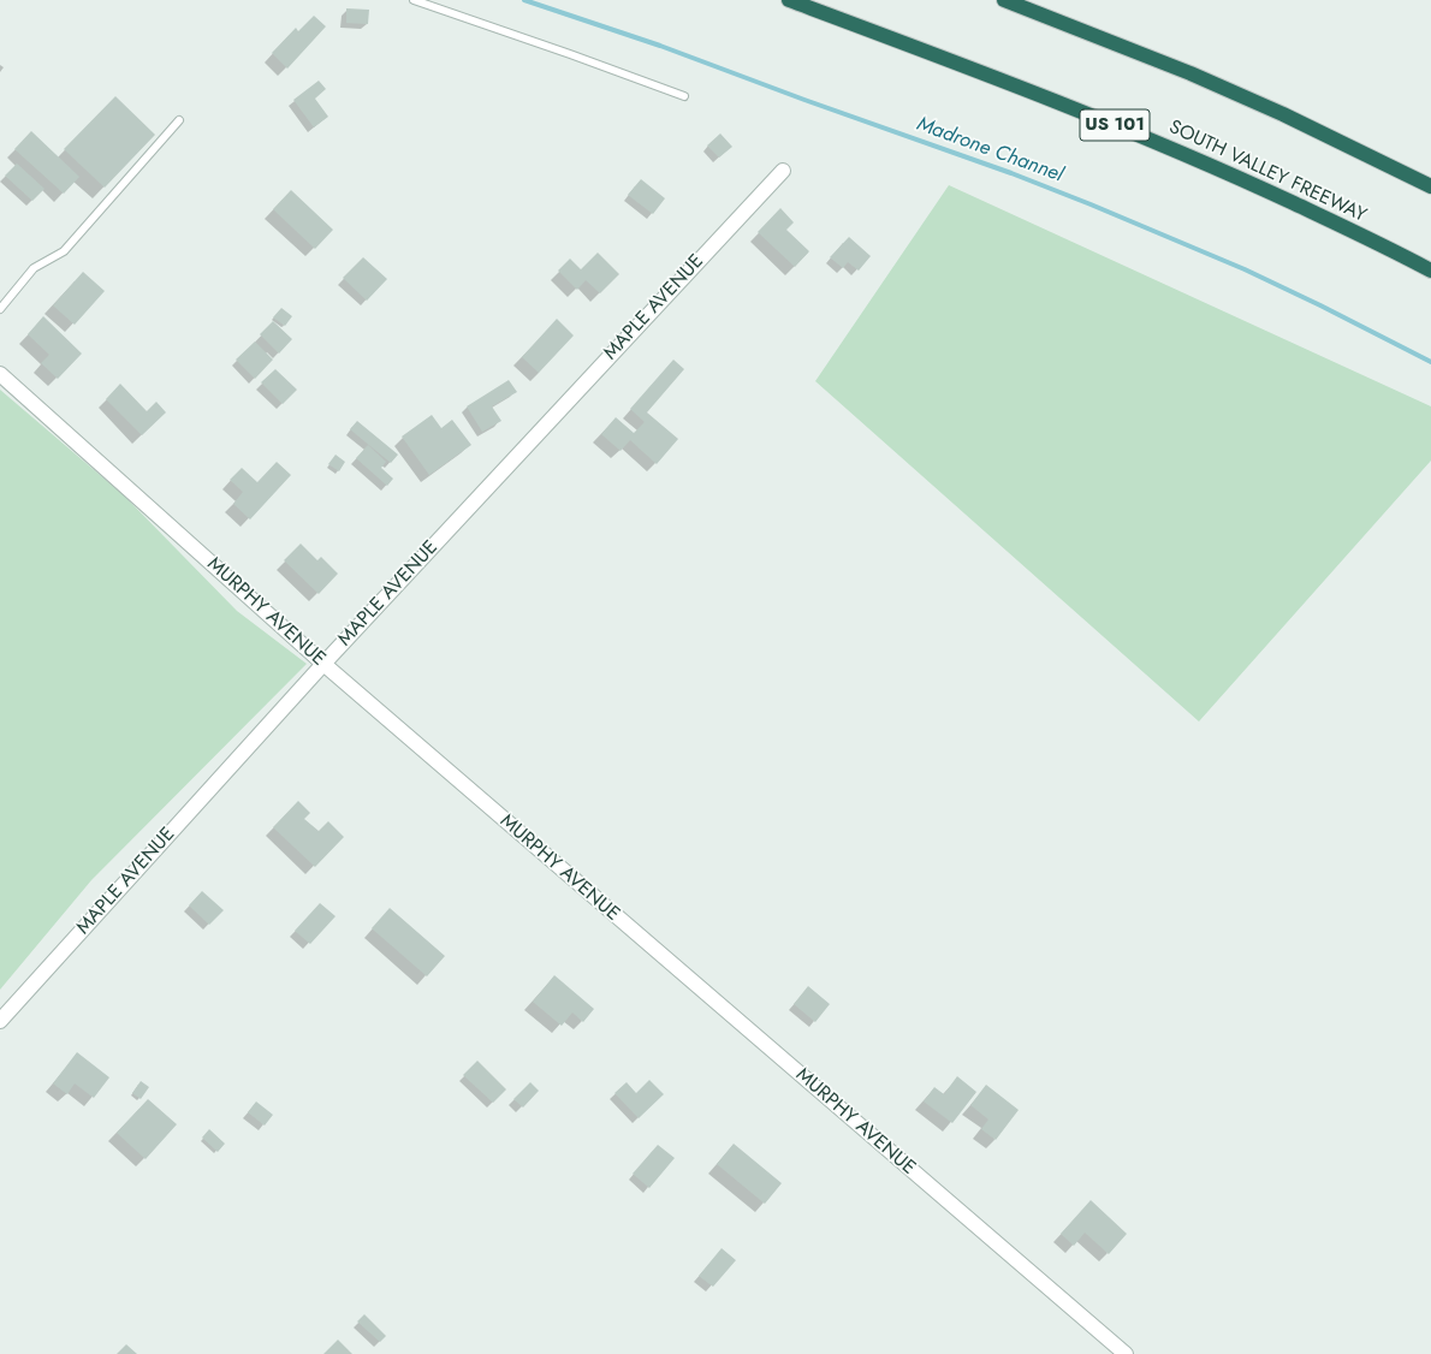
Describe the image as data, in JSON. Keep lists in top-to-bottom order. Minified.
{"streets":{"highway":["US 101","SOUTH VALLEY FREEWAY"],"street":["MAPLE AVENUE","MURPHY AVENUE"]},"crossings":[["MAPLE AVENUE","MURPHY AVENUE"]],"water":["Madrone Channel"]}
